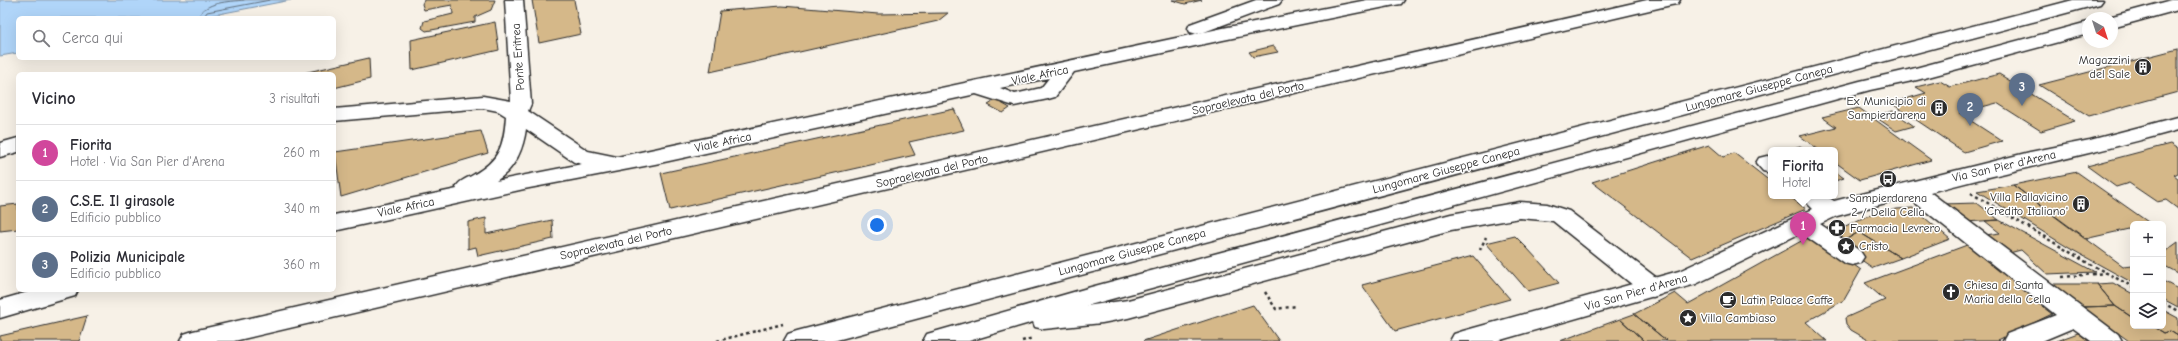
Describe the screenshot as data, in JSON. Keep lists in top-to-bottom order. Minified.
{"streets":{"main road":["Ponte Eritrea","Viale Africa","Lungomare Giuseppe Canepa","Sopraelevata del Porto","Via San Pier d'Arena"]},"crossings":[["Ponte Eritrea","Viale Africa"]],"places":{"building":["Magazzini del Sale","Ex Municipio di Sampierdarena","Villa Pallavicino 'Credito Italiano'"],"bus stop":["Sampierdarena 2 / Della Cella"],"pharmacy":["Farmacia Levrero"],"place":["Cristo","Villa Cambiaso"],"church":["Chiesa di Santa Maria della Cella"],"cafe":["Latin Palace Caffe"]},"north":"bottom right","page":{"search":"Cerca qui","heading":["Vicino","3 risultati"],"pins":["3","2","1"],"list":[{"mark":"1","name":"Fiorita","note":"Hotel · Via San Pier d'Arena","value":"260 m"},{"mark":"2","name":"C.S.E. Il girasole","note":"Edificio pubblico","value":"340 m"},{"mark":"3","name":"Polizia Municipale","note":"Edificio pubblico","value":"360 m"}],"popup":["Fiorita","Hotel"],"map_buttons":["+","−"]}}
